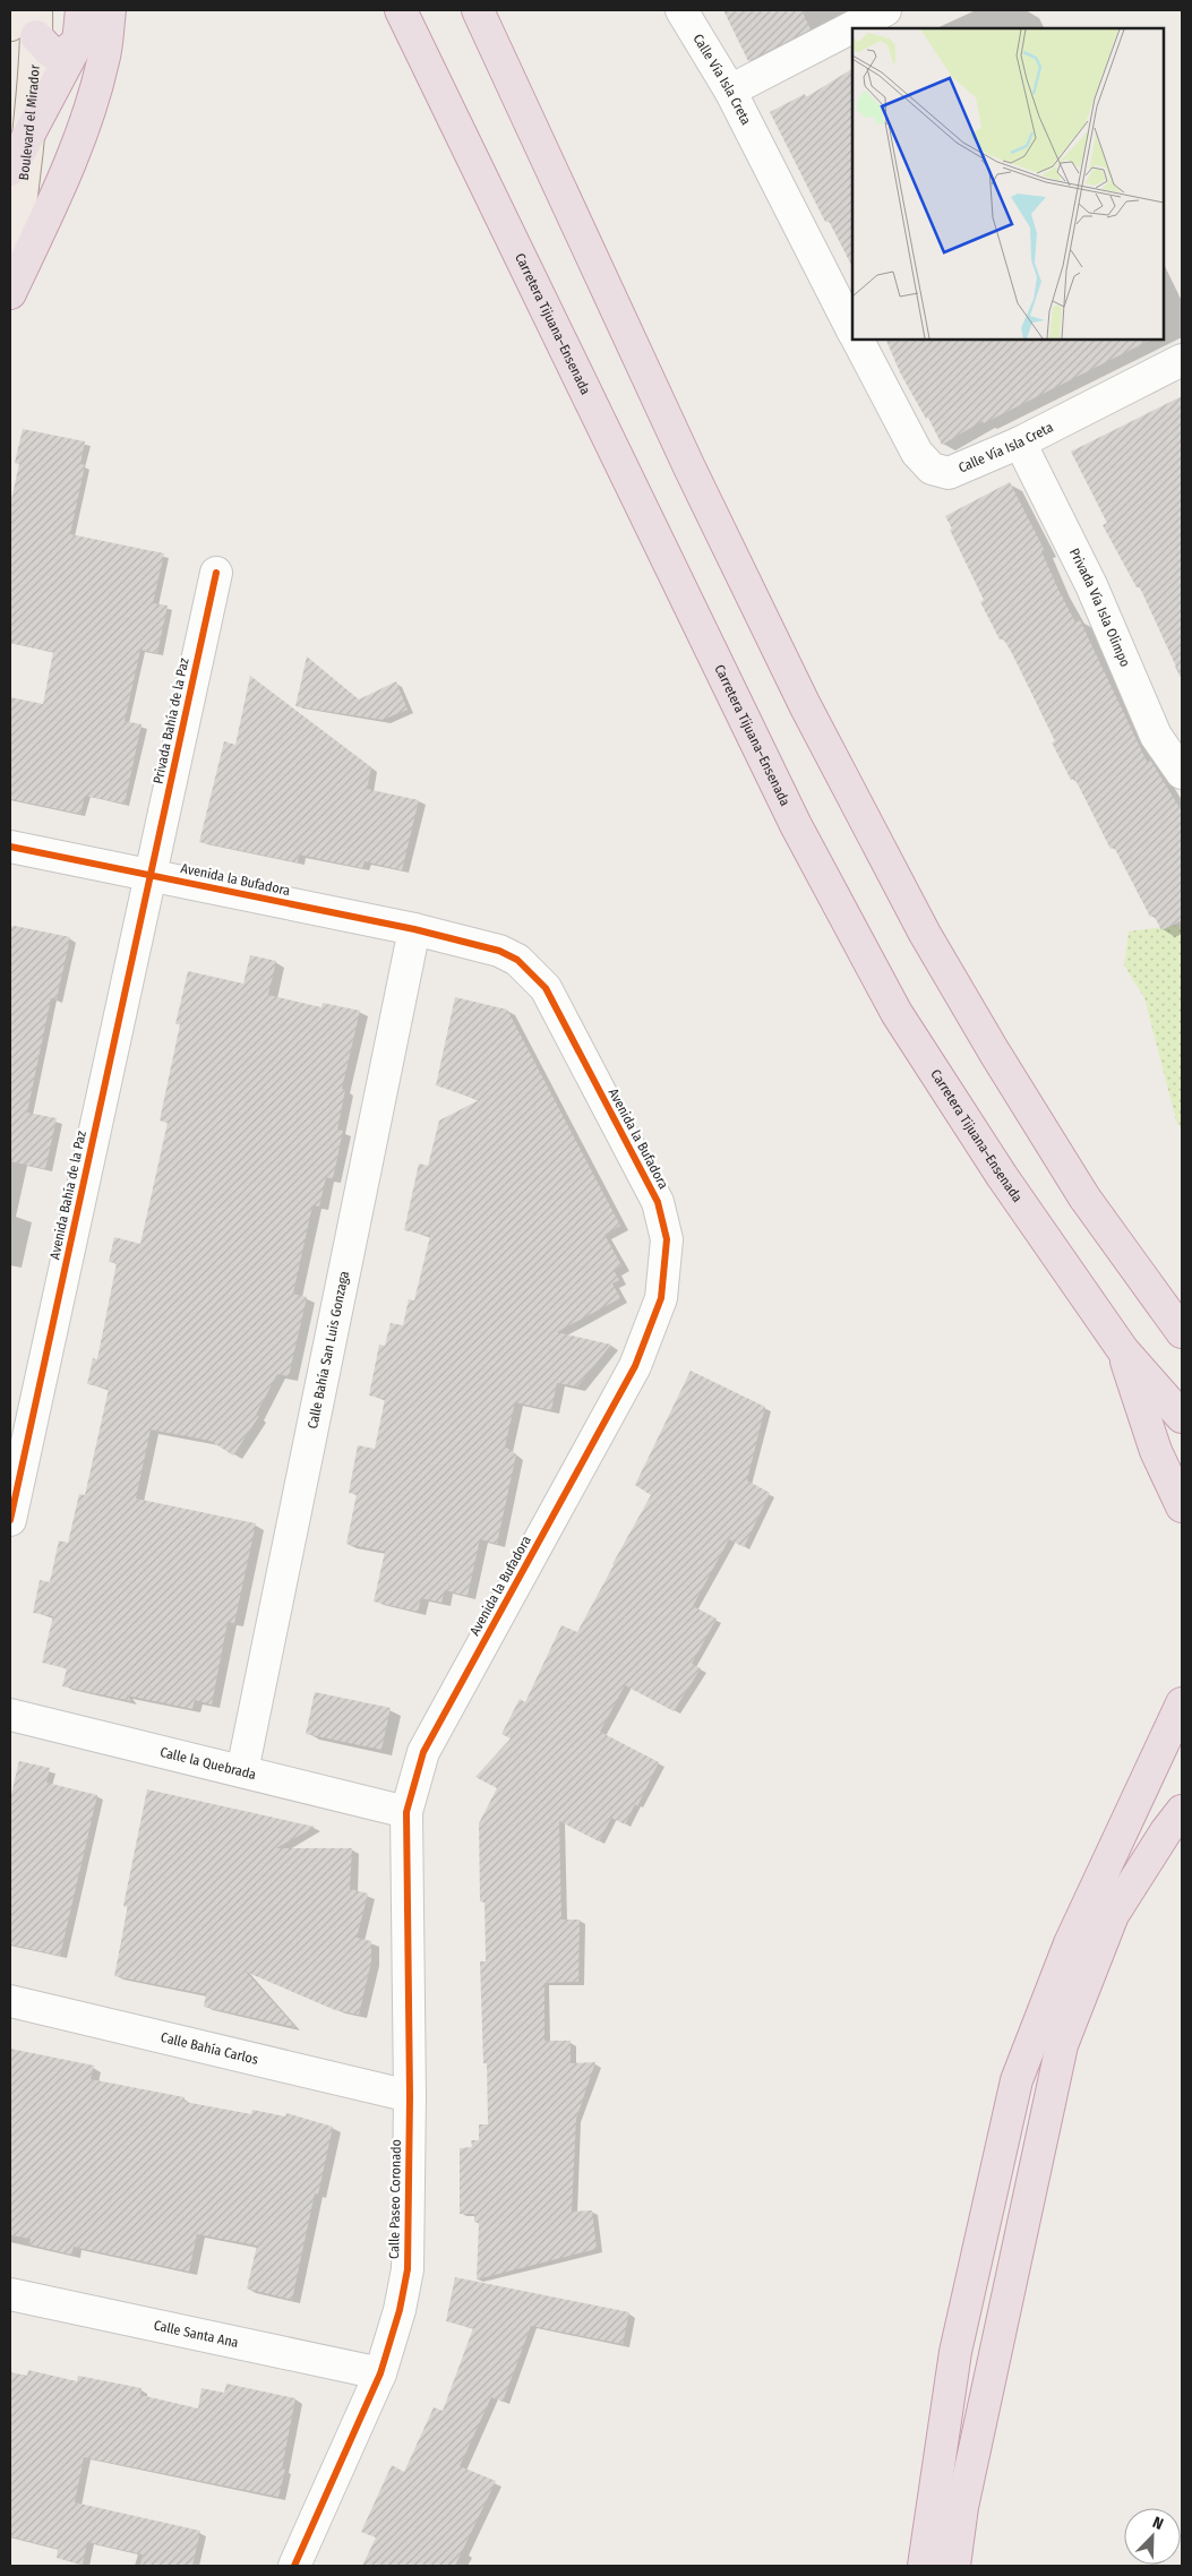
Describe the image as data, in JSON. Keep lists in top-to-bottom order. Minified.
{"streets":{"highway":["Carretera Tijuana–Ensenada"],"main road":["Boulevard el Mirador"],"street":["Calle Vía Isla Creta","Privada Vía Isla Olimpo","Privada Bahía de la Paz","Avenida la Bufadora","Avenida Bahía de la Paz","Calle Bahía San Luis Gonzaga","Calle la Quebrada","Calle Bahía Carlos","Calle Paseo Coronado","Calle Santa Ana"]},"crossings":[["Calle Vía Isla Creta","Privada Vía Isla Olimpo"],["Privada Bahía de la Paz","Avenida la Bufadora"],["Privada Bahía de la Paz","Avenida Bahía de la Paz"],["Avenida la Bufadora","Avenida Bahía de la Paz"],["Avenida la Bufadora","Calle Bahía San Luis Gonzaga"],["Avenida la Bufadora","Calle la Quebrada"],["Avenida la Bufadora","Calle Paseo Coronado"],["Calle Bahía San Luis Gonzaga","Calle la Quebrada"],["Calle la Quebrada","Calle Paseo Coronado"],["Calle Bahía Carlos","Calle Paseo Coronado"],["Calle Paseo Coronado","Calle Santa Ana"]],"north":"top right"}
